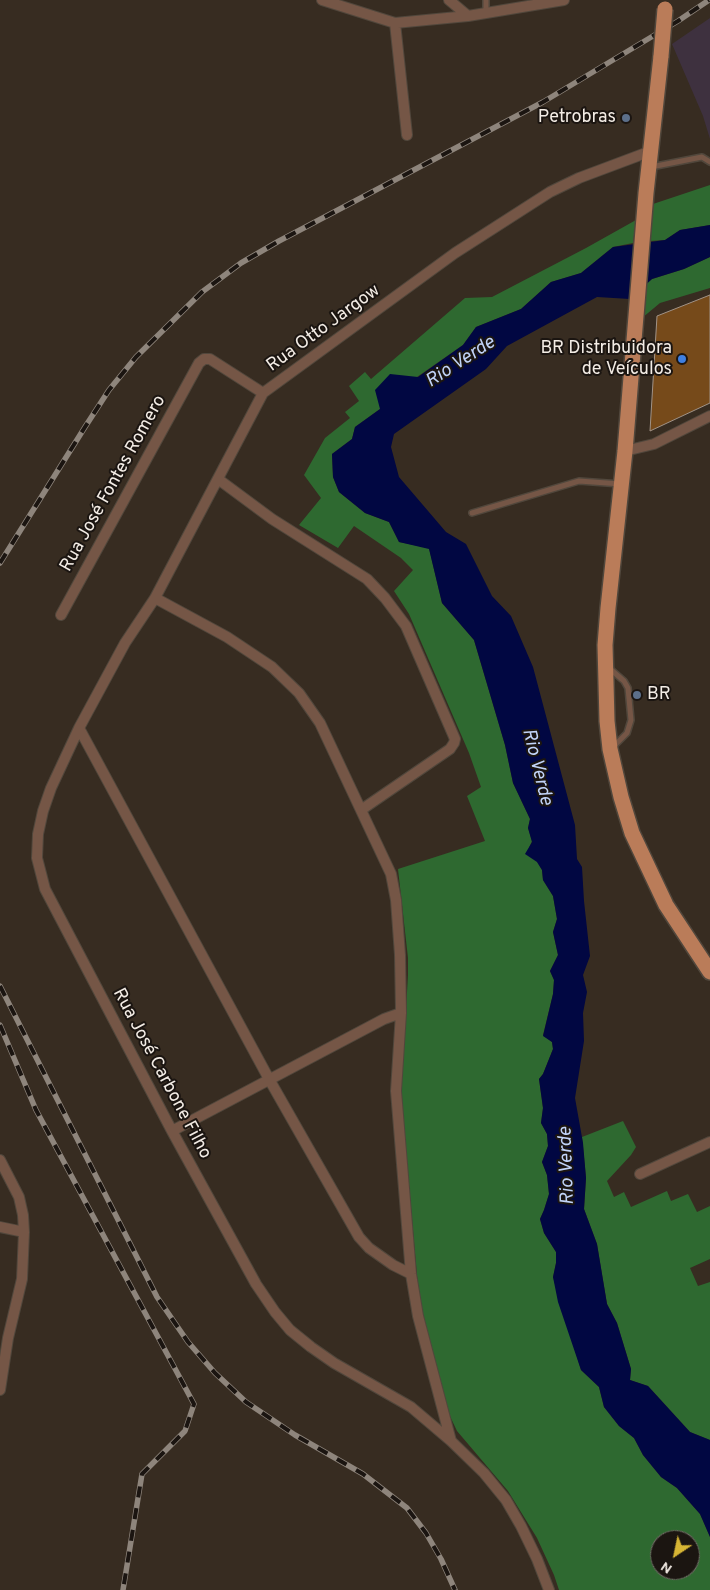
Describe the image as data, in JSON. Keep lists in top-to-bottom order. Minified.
{"streets":{"street":["Rua Otto Jargow","Rua José Fontes Romero","Rua José Carbone Filho"]},"crossings":[["Rua Otto Jargow","Rua José Carbone Filho"]],"water":["Rio Verde"],"places":["Petrobras","BR Distribuidora de Veículos","BR"],"north":"bottom left"}
